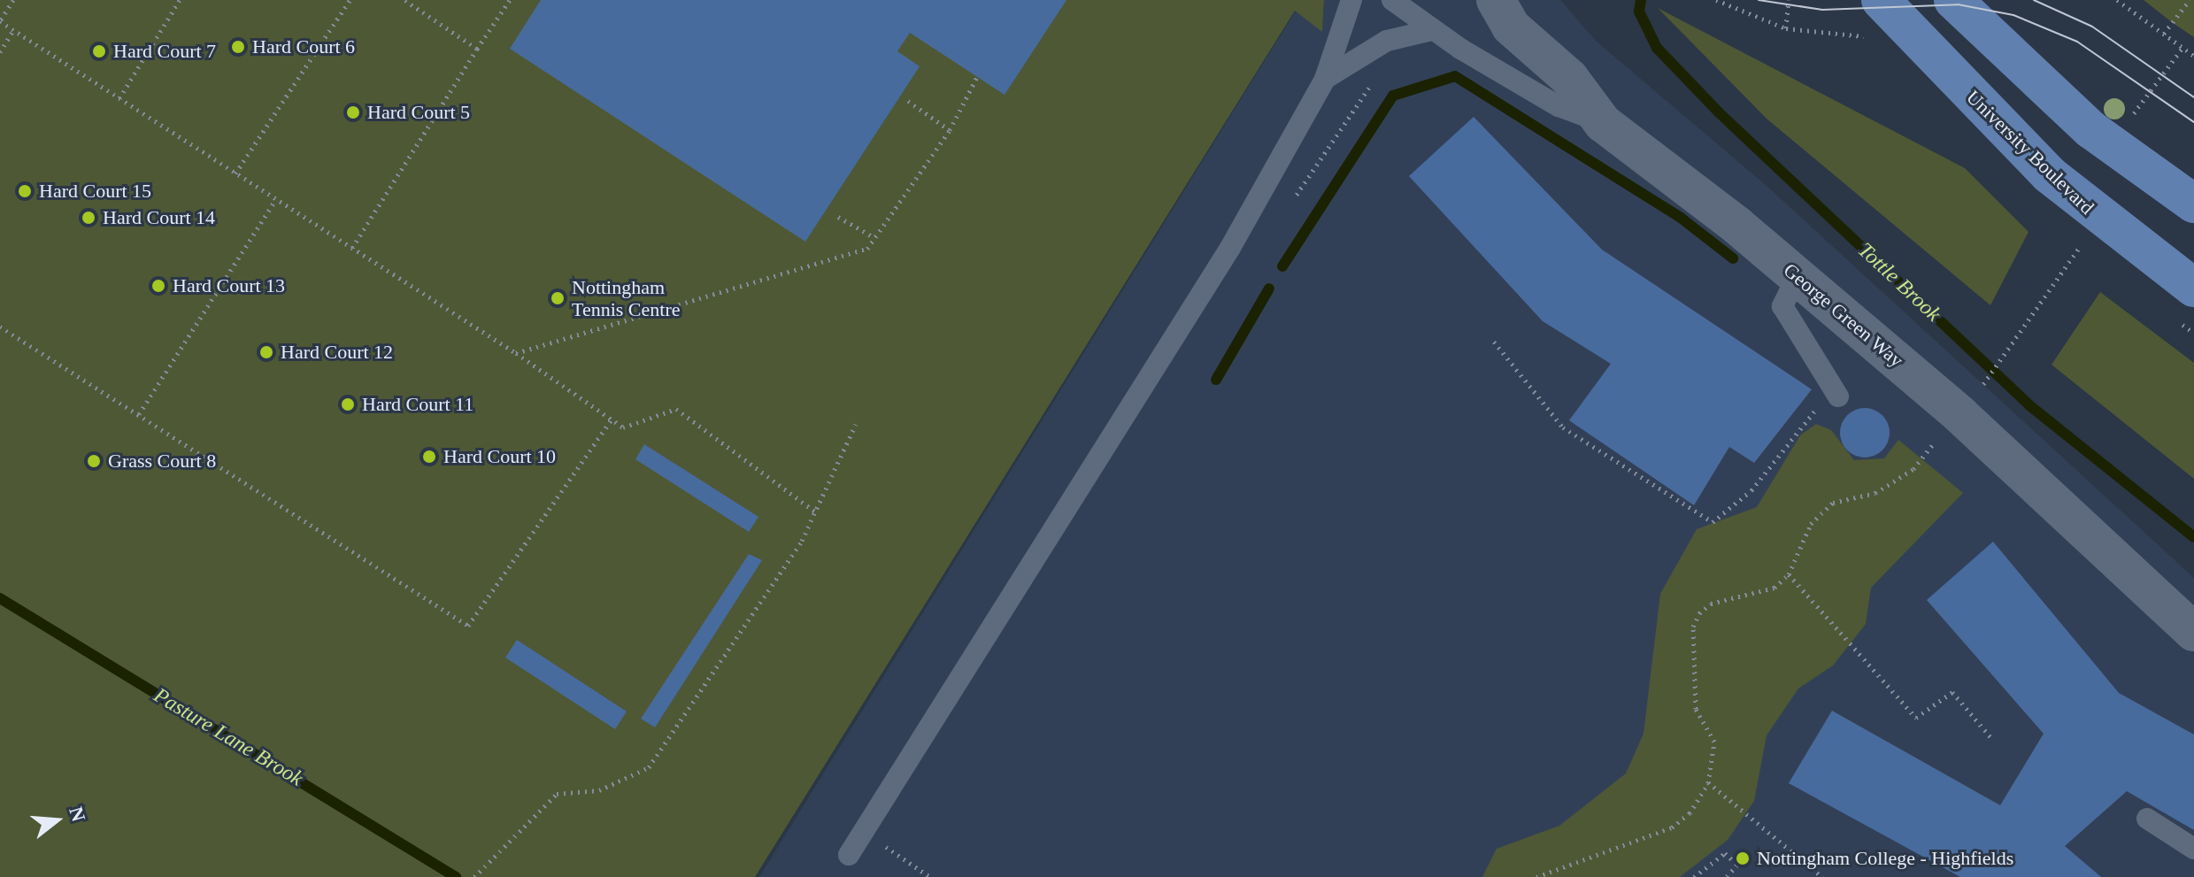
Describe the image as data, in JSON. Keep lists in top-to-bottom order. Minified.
{"streets":{"main road":["University Boulevard"],"street":["George Green Way"]},"water":["Tottle Brook","Pasture Lane Brook"],"places":["Hard Court 6","Hard Court 7","Hard Court 5","Hard Court 15","Hard Court 14","Hard Court 13","Nottingham Tennis Centre","Hard Court 12","Hard Court 11","Hard Court 10","Grass Court 8","Nottingham College - Highfields"],"north":"right"}
